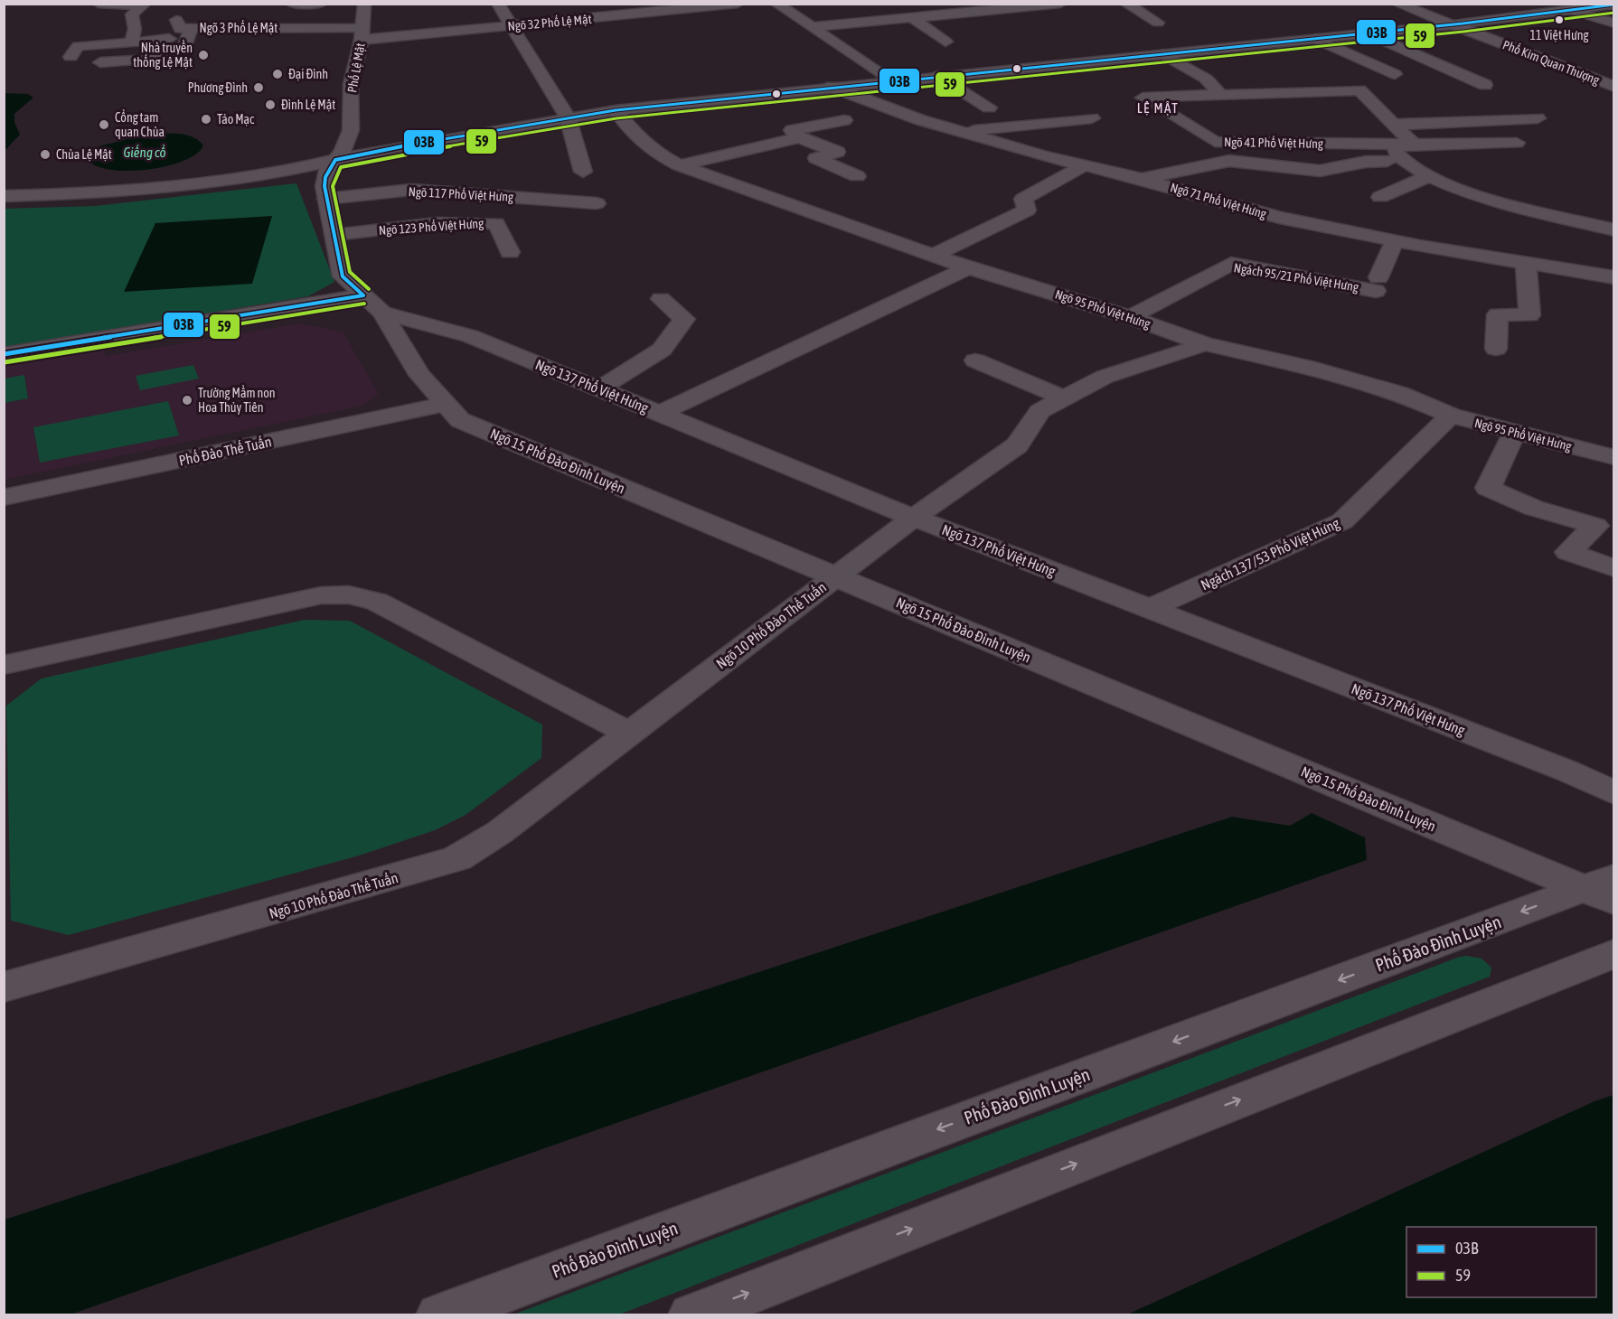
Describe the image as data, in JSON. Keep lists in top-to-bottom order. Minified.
{"streets":{"street":["Ngõ 32 Phố Lệ Mật","Ngõ 3 Phố Lệ Mật","Phố Kim Quan Thượng","Phố Lệ Mật","Ngõ 41 Phố Việt Hưng","Ngõ 117 Phố Việt Hưng","Ngõ 71 Phố Việt Hưng","Ngõ 123 Phố Việt Hưng","Ngách 95/21 Phố Việt Hưng","Ngõ 95 Phố Việt Hưng","Ngõ 137 Phố Việt Hưng","Phố Đào Thế Tuấn","Ngõ 15 Phố Đào Đình Luyện","Ngách 137/53 Phố Việt Hưng","Ngõ 10 Phố Đào Thế Tuấn","Phố Đào Đình Luyện"]},"crossings":[["Ngõ 32 Phố Lệ Mật","Ngõ 3 Phố Lệ Mật"],["Ngõ 32 Phố Lệ Mật","Phố Lệ Mật"],["Ngõ 3 Phố Lệ Mật","Phố Lệ Mật"],["Phố Lệ Mật","Ngõ 117 Phố Việt Hưng"],["Phố Lệ Mật","Ngõ 123 Phố Việt Hưng"],["Phố Lệ Mật","Ngõ 137 Phố Việt Hưng"],["Phố Lệ Mật","Ngõ 15 Phố Đào Đình Luyện"],["Ngõ 71 Phố Việt Hưng","Ngách 95/21 Phố Việt Hưng"],["Ngách 95/21 Phố Việt Hưng","Ngõ 95 Phố Việt Hưng"],["Ngõ 95 Phố Việt Hưng","Ngách 137/53 Phố Việt Hưng"],["Ngõ 95 Phố Việt Hưng","Ngõ 10 Phố Đào Thế Tuấn"],["Ngõ 137 Phố Việt Hưng","Ngõ 15 Phố Đào Đình Luyện"],["Ngõ 137 Phố Việt Hưng","Ngách 137/53 Phố Việt Hưng"],["Ngõ 137 Phố Việt Hưng","Ngõ 10 Phố Đào Thế Tuấn"],["Phố Đào Thế Tuấn","Ngõ 15 Phố Đào Đình Luyện"],["Ngõ 15 Phố Đào Đình Luyện","Ngõ 10 Phố Đào Thế Tuấn"],["Ngõ 15 Phố Đào Đình Luyện","Phố Đào Đình Luyện"]],"districts":["LỆ MẬT"],"water":["Giếng cổ"],"places":["11 Việt Hưng","Nhà truyền thống Lệ Mật","Đại Đình","Phương Đình","Đình Lệ Mật","Tảo Mạc","Cổng tam quan Chùa","Chùa Lệ Mật","Trường Mầm non Hoa Thủy Tiên"],"lines":["transit line 03B","transit line 59"],"legend":["03B","59"]}
